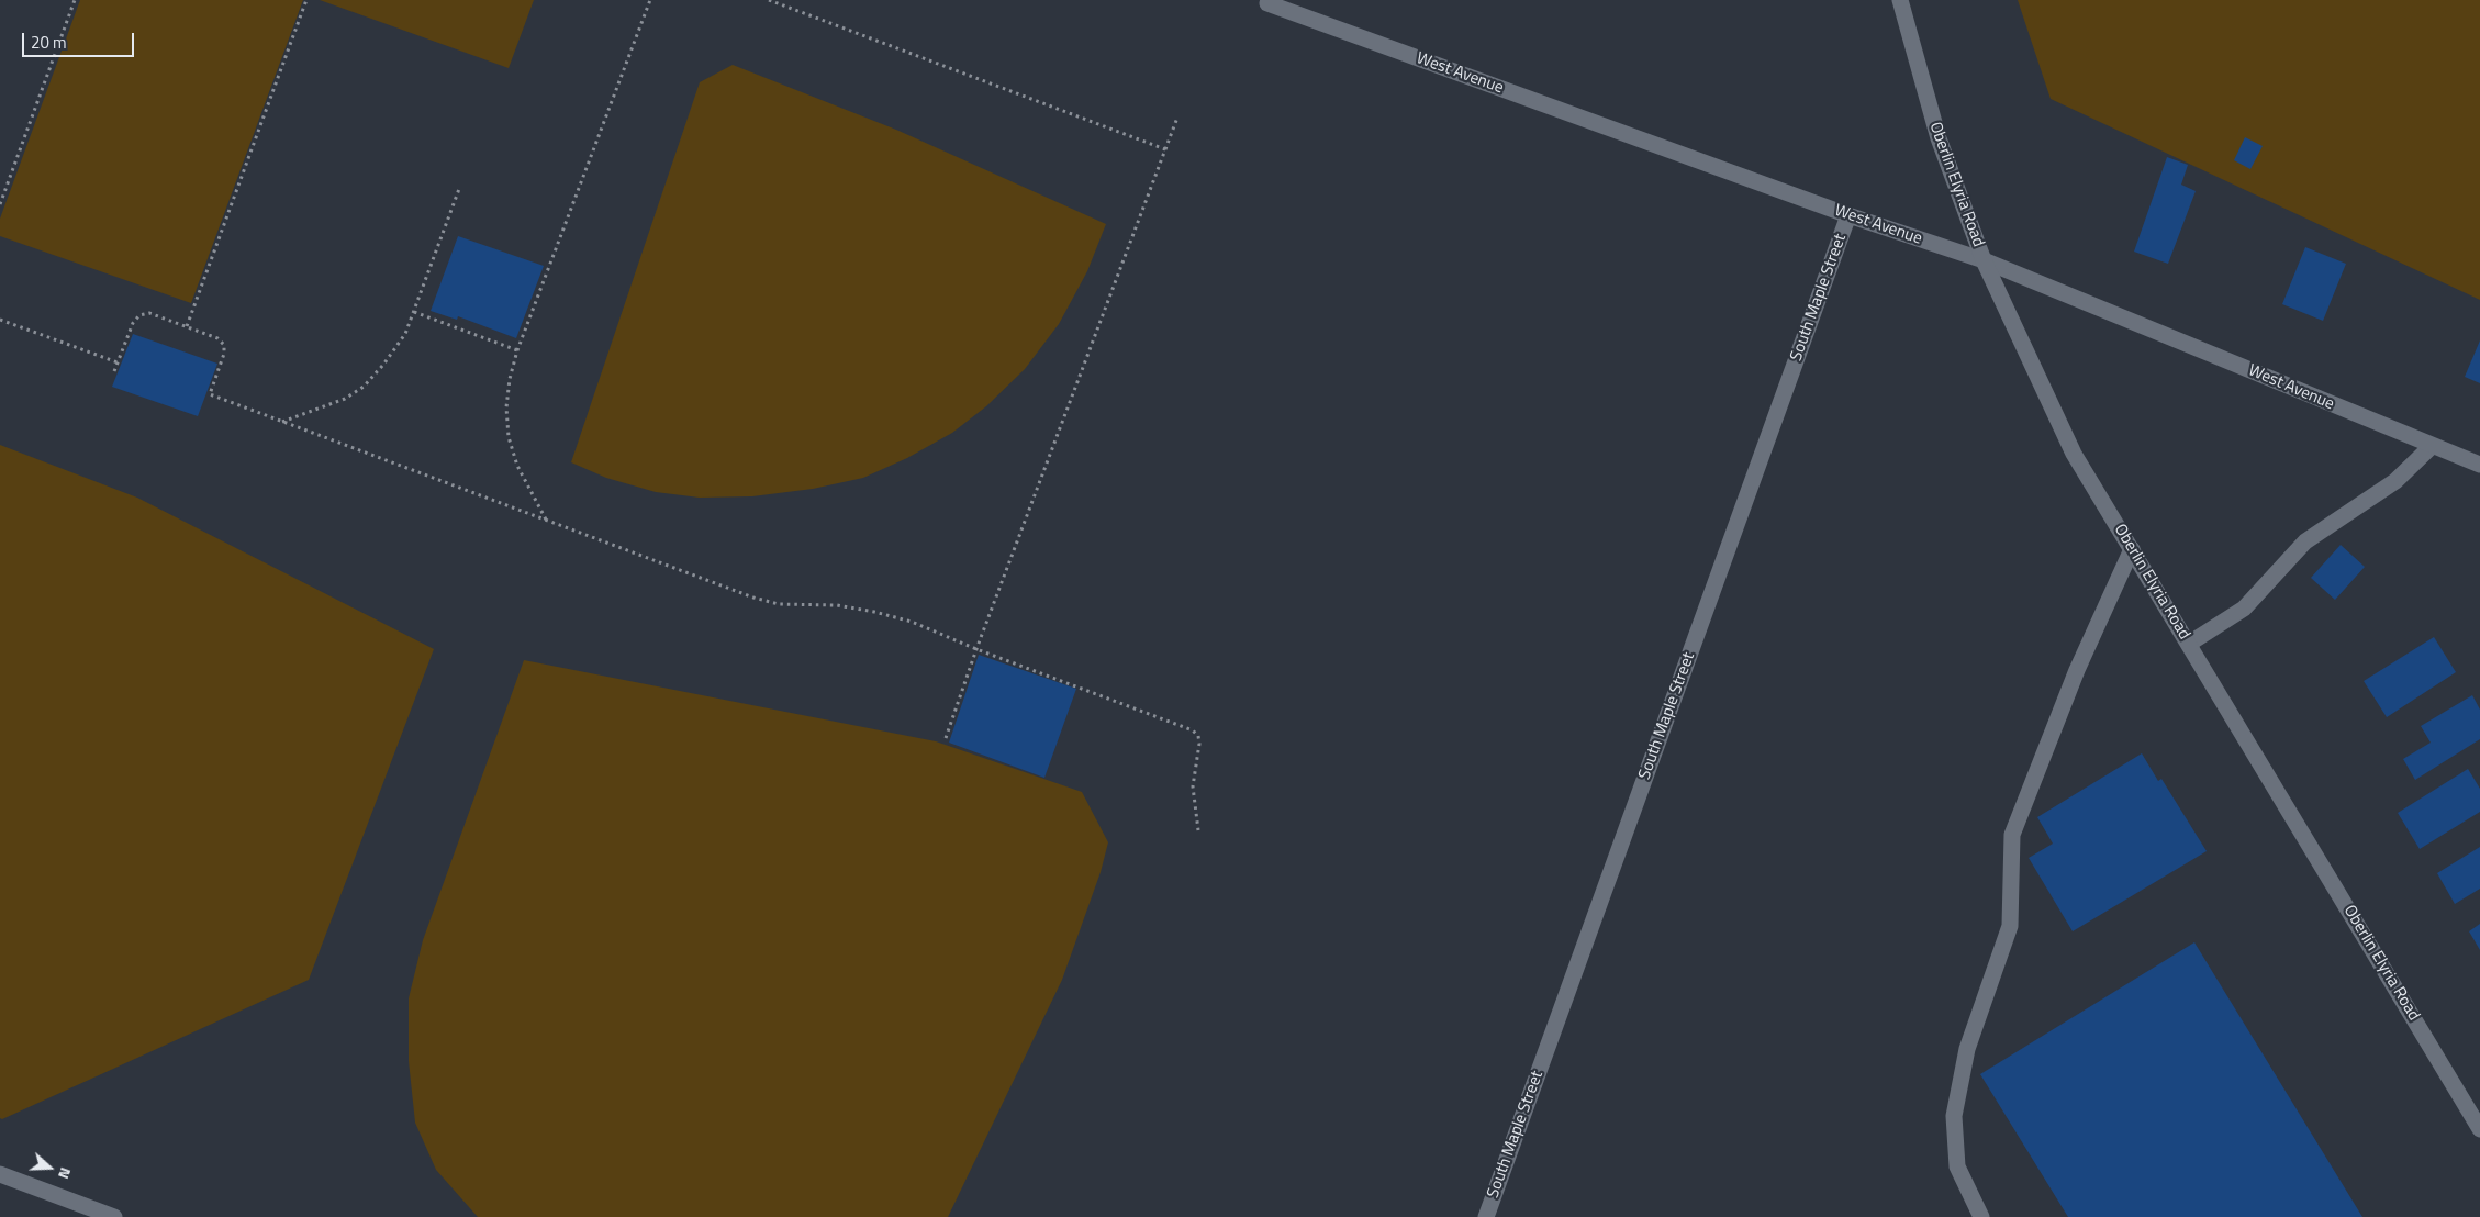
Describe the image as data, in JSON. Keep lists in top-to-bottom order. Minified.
{"streets":{"street":["West Avenue","Oberlin Elyria Road","South Maple Street"]},"crossings":[["West Avenue","Oberlin Elyria Road"],["West Avenue","South Maple Street"]],"scale_bar":"20 m","north":"right"}
